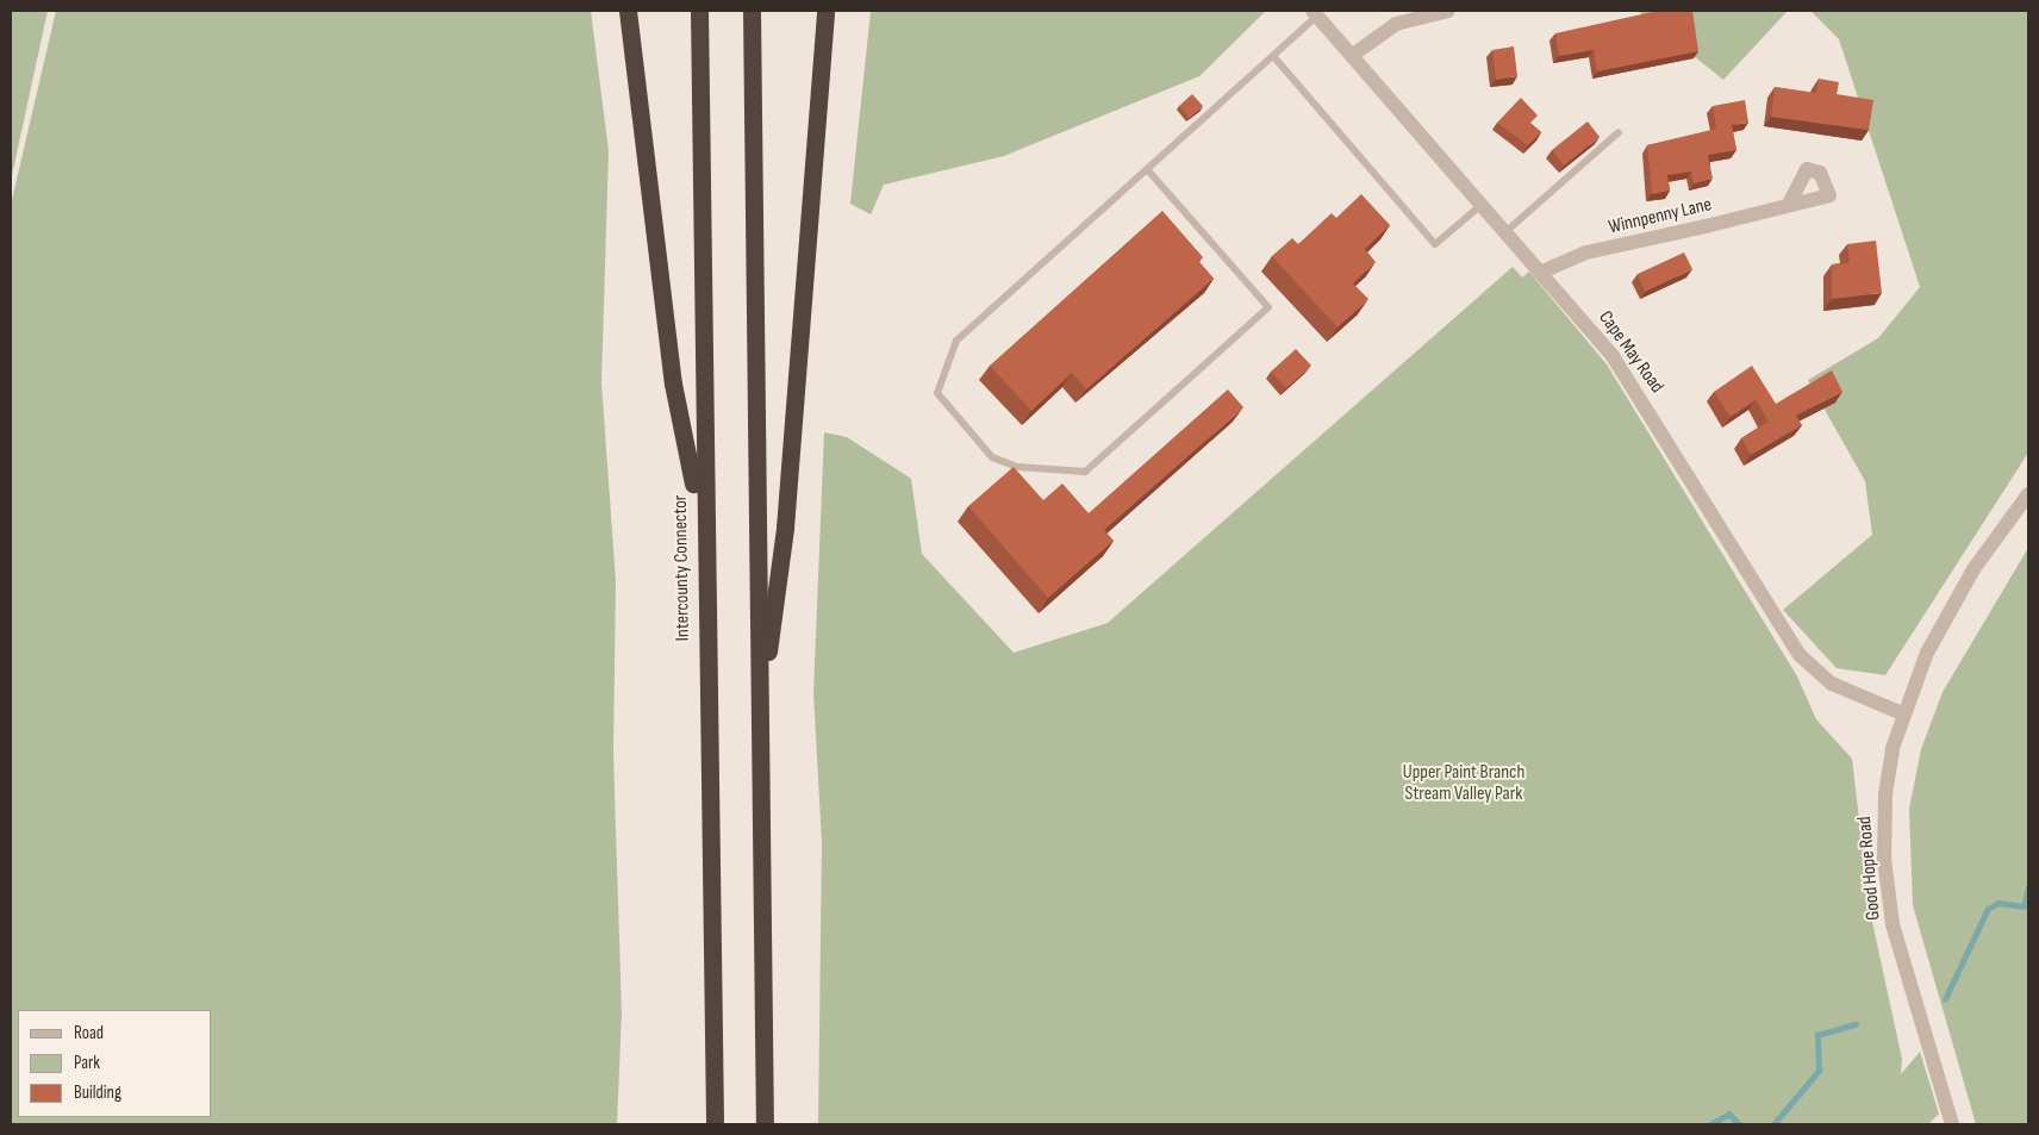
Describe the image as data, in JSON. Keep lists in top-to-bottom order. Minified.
{"streets":{"highway":["Intercounty Connector"],"street":["Winnpenny Lane","Cape May Road","Good Hope Road"]},"crossings":[["Winnpenny Lane","Cape May Road"],["Cape May Road","Good Hope Road"]],"parks":["Upper Paint Branch Stream Valley Park"],"legend":["Road","Park","Building"]}
